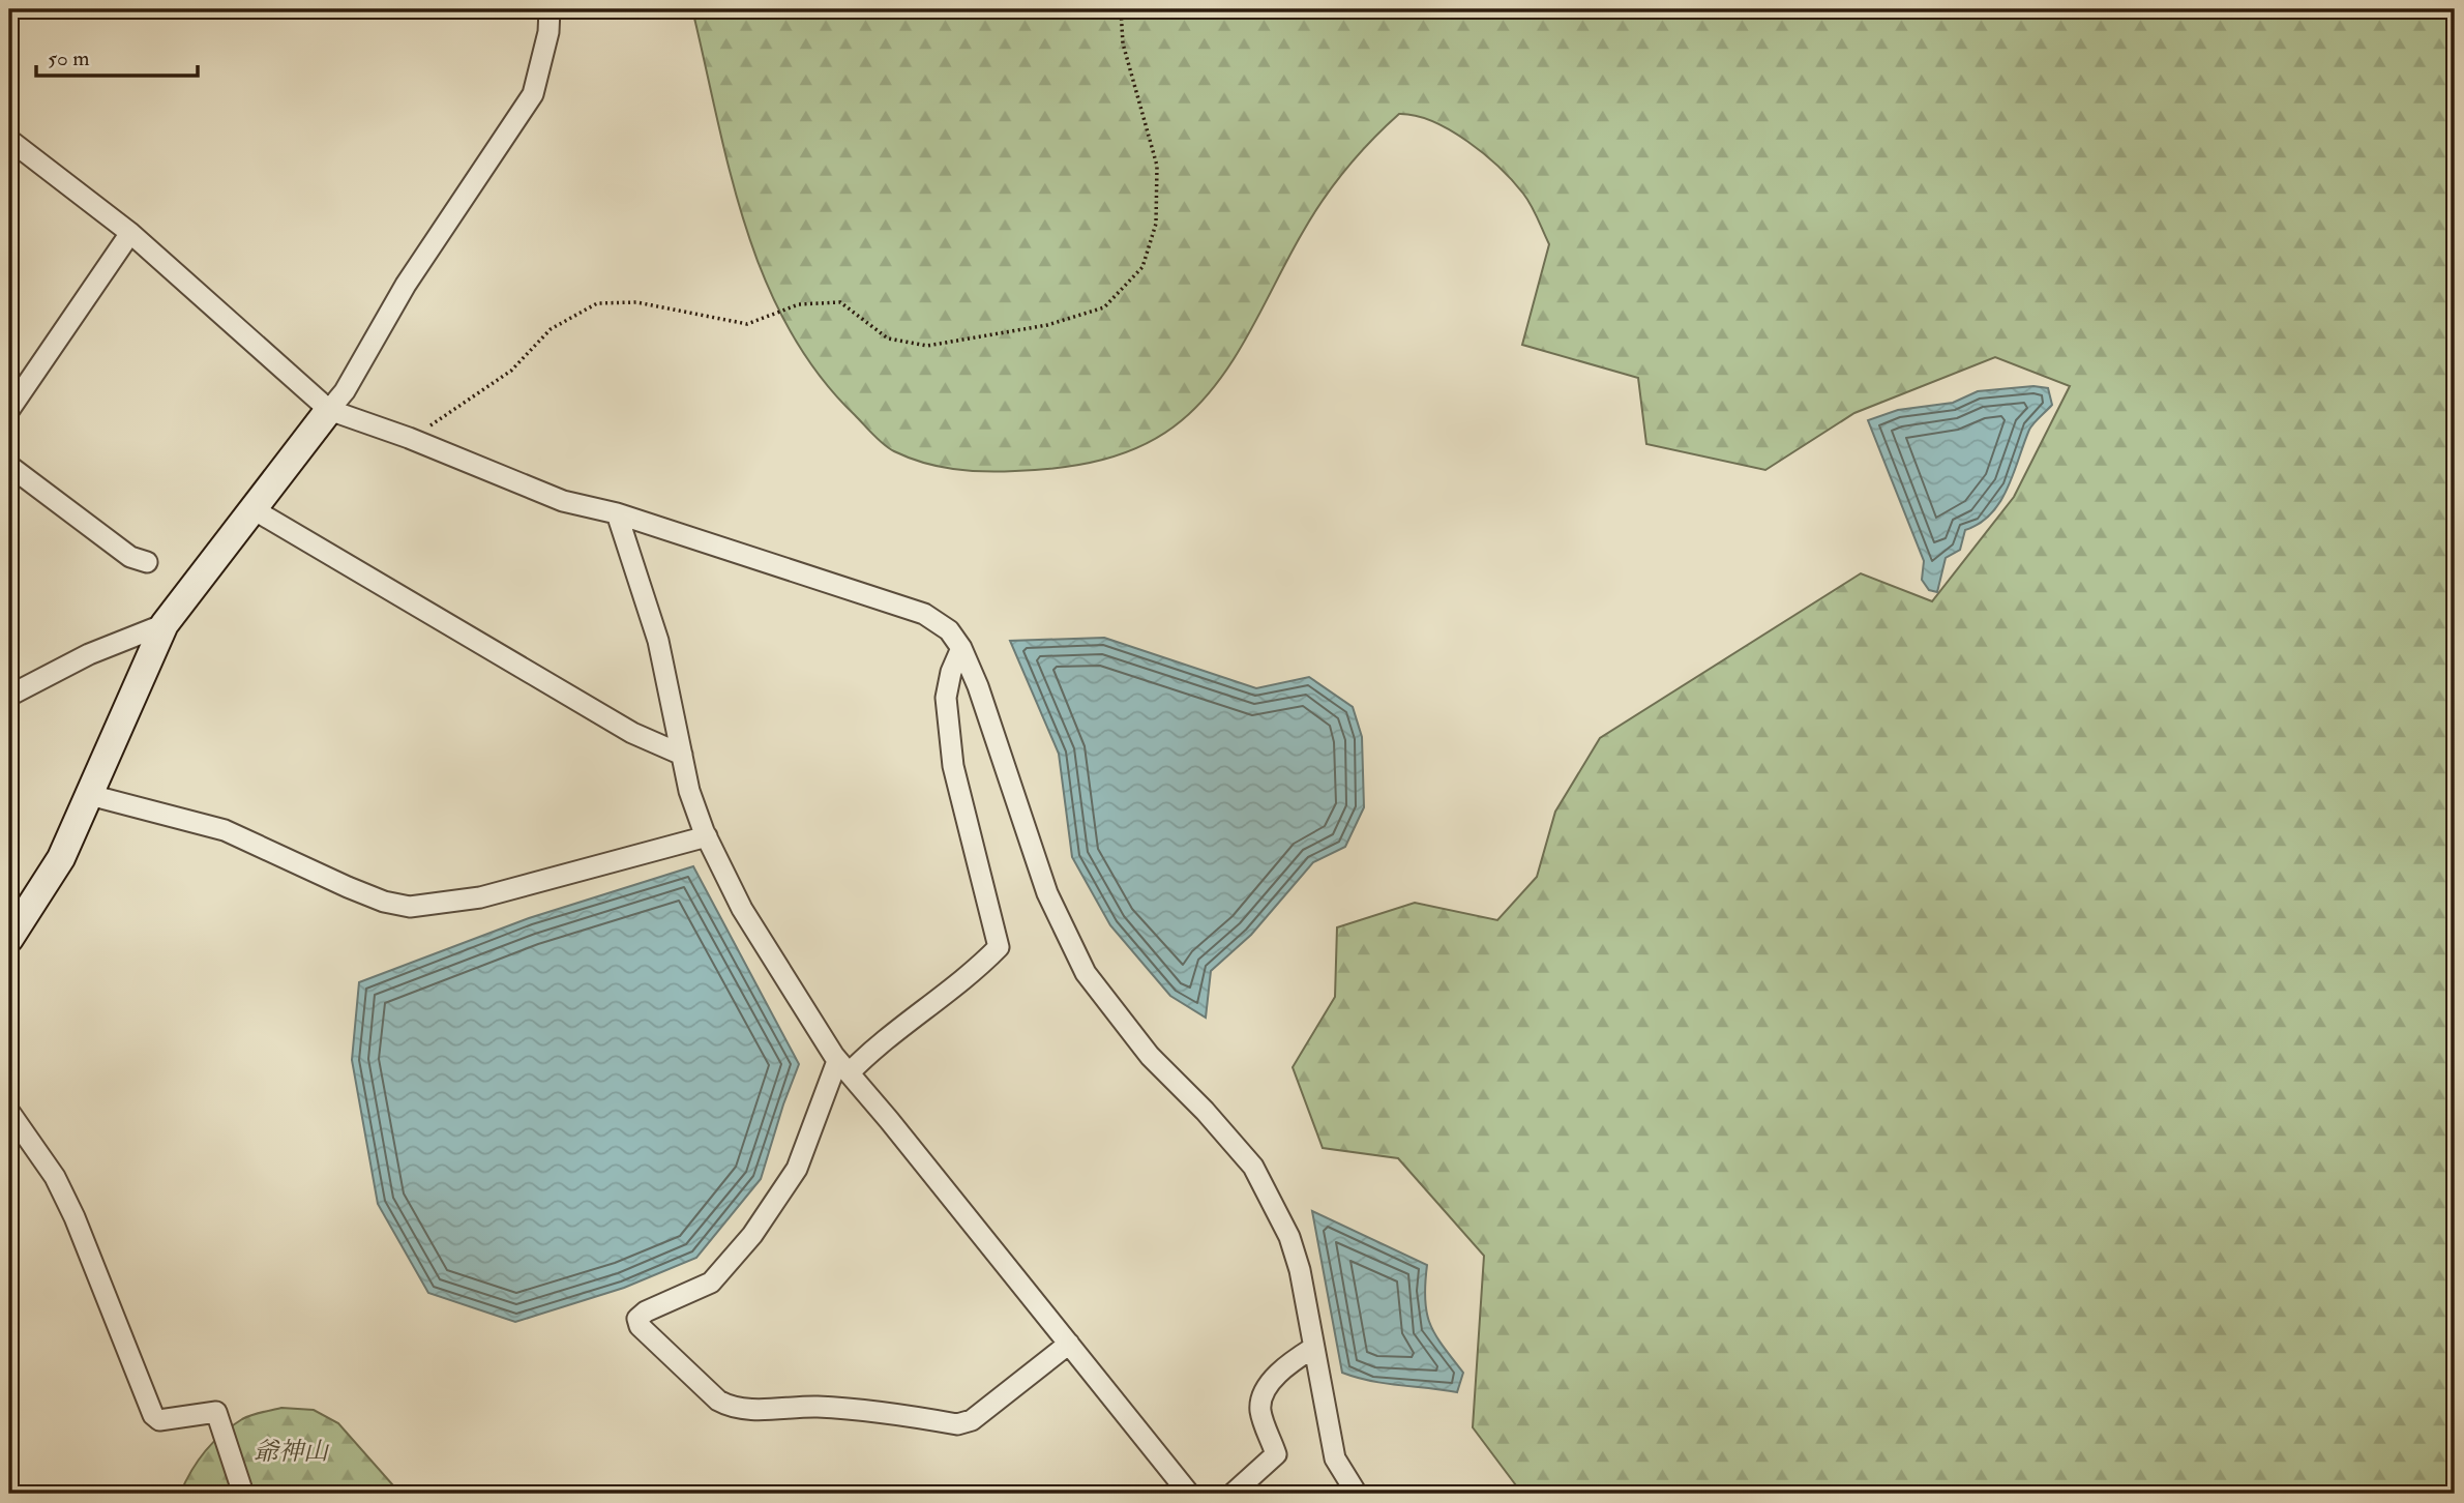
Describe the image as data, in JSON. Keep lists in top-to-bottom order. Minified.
{"parks":["爺神山"],"scale_bar":"50 m"}
